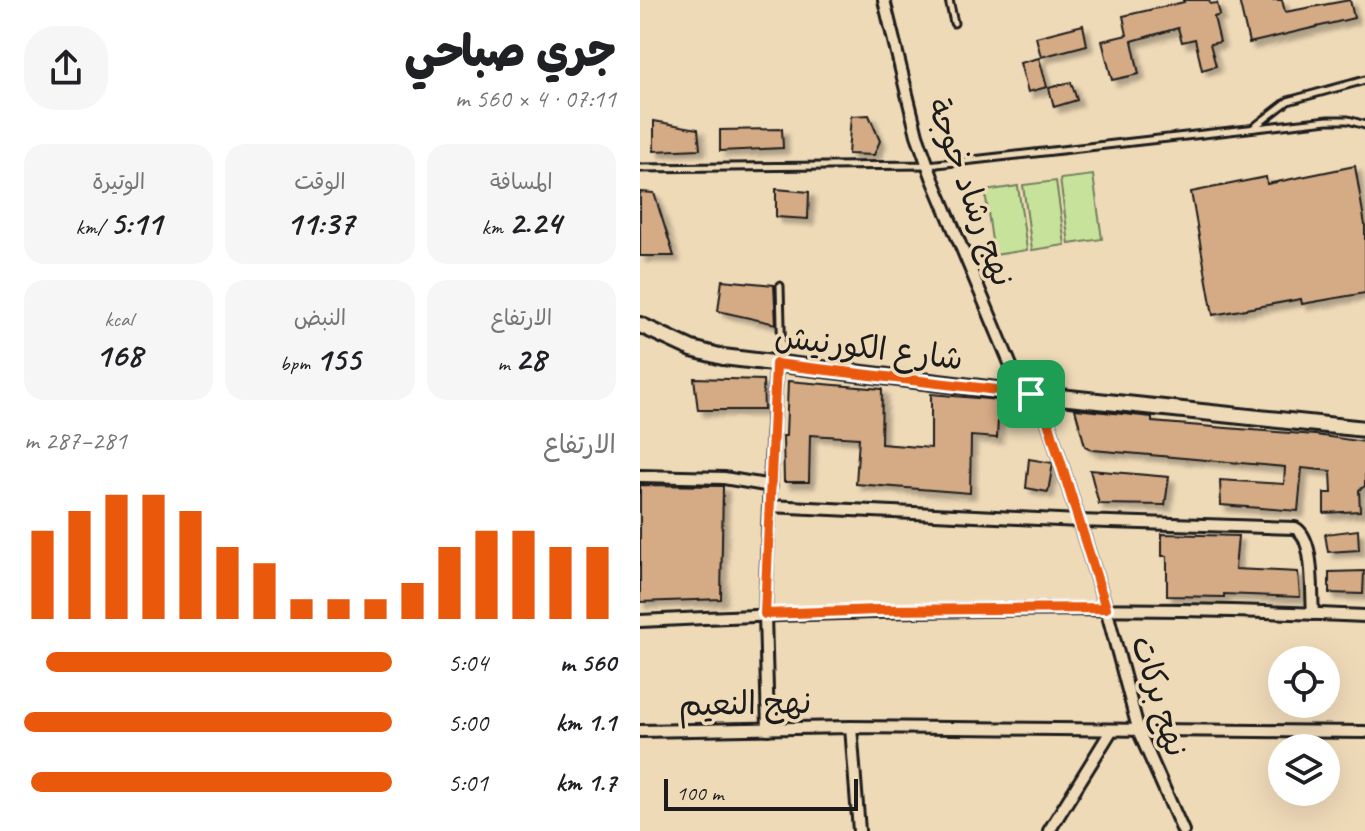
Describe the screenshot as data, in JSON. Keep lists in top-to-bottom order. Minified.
{"streets":{"main road":["شارع الكورنيش"],"street":["نهج رشاد خوجة","نهج بركات","نهج النعيم"]},"crossings":[["نهج رشاد خوجة","شارع الكورنيش"],["نهج رشاد خوجة","نهج بركات"],["شارع الكورنيش","نهج بركات"],["نهج بركات","نهج النعيم"]],"scale_bar":"100 m","page":{"heading":["جري صباحي","07:11 · 4 × 560 m"],"stats":[["المسافة","2.24 km"],["الوقت","11:37"],["الوتيرة","5:11 /km"],["الارتفاع","28 m"],["النبض","155 bpm"],["kcal","168"]],"chart":["الارتفاع","281–287 m"],"list":[{"name":"560 m","note":"5:04"},{"name":"1.1 km","note":"5:00"},{"name":"1.7 km","note":"5:01"}],"scale":"100 m"}}
